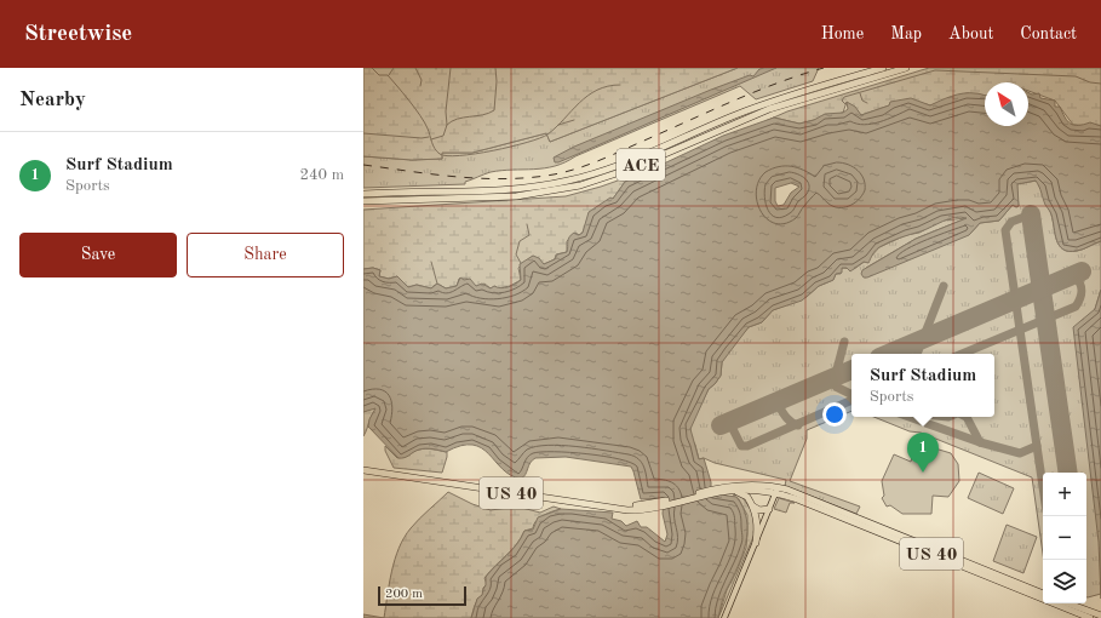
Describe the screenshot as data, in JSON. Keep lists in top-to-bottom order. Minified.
{"streets":{"highway":["ACE","US 40"]},"scale_bar":"200 m","north":"top left","page":{"header":"Streetwise","nav":["Home","Map","About","Contact"],"heading":"Nearby","list":[{"mark":"1","name":"Surf Stadium","note":"Sports","value":"240 m"}],"buttons":["Save","Share"],"popup":["Surf Stadium","Sports"],"pins":"1","map_buttons":["+","−"],"scale":"200 m"}}
